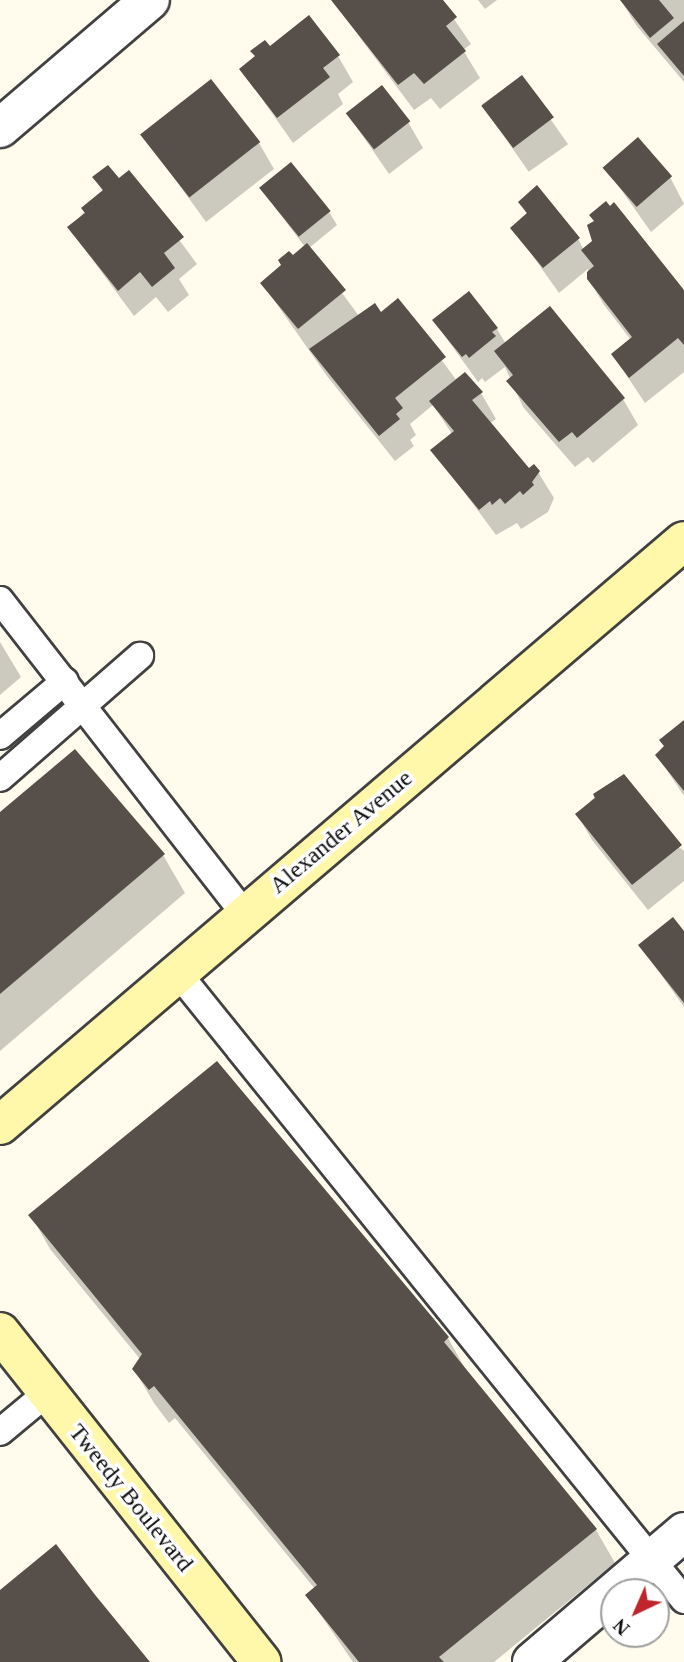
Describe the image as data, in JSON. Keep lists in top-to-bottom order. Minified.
{"streets":{"street":["Alexander Avenue","Tweedy Boulevard"]},"north":"bottom left"}
